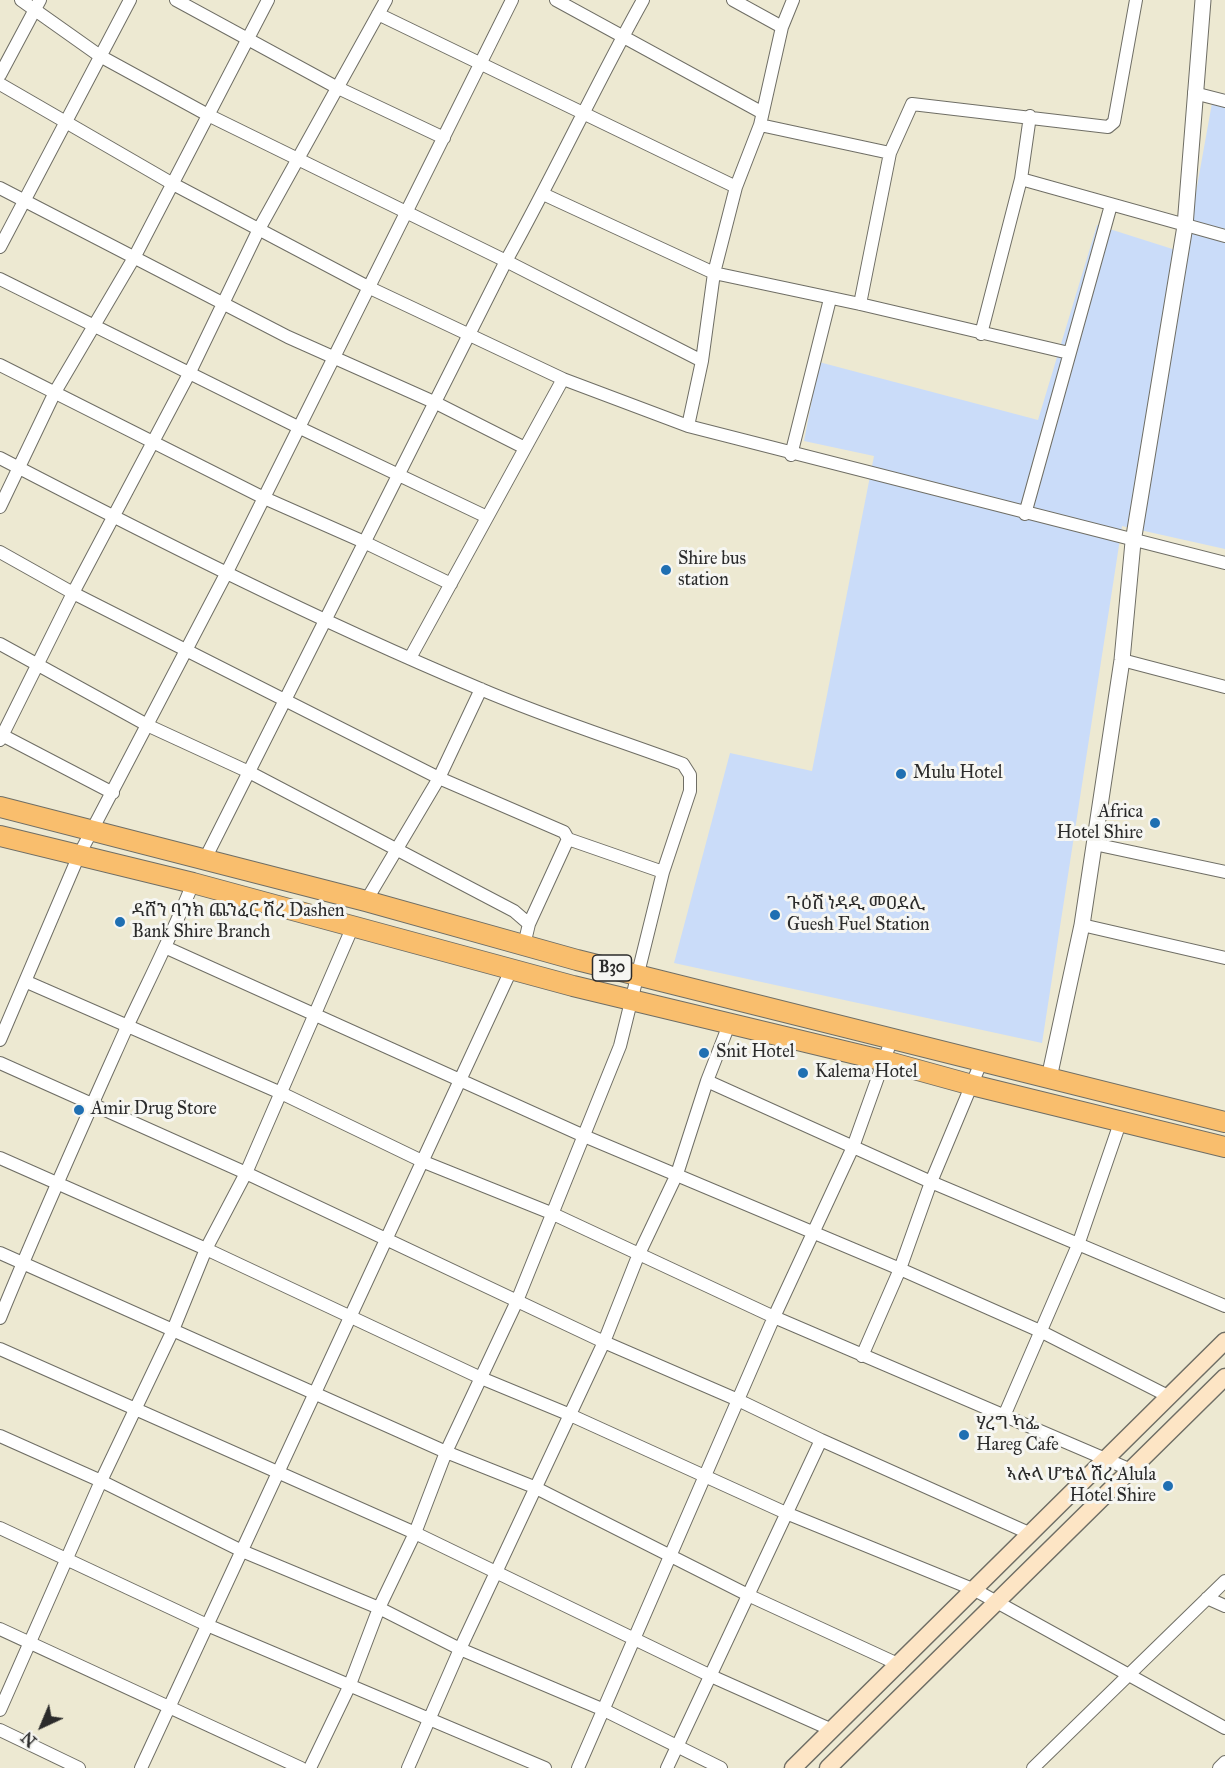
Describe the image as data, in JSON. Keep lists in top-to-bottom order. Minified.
{"streets":{"highway":["B30"]},"places":["Shire bus station","Mulu Hotel","Africa Hotel Shire","ጉዕሽ ነዳዲ መዐደሊ Guesh Fuel Station","ዳሸን ባንክ ጨንፈር ሽረ Dashen Bank Shire Branch","Snit Hotel","Kalema Hotel","Amir Drug Store","ሃረግ ካፌ Hareg Cafe","ኣሉላ ሆቴል ሽረ Alula Hotel Shire"],"north":"bottom left"}
